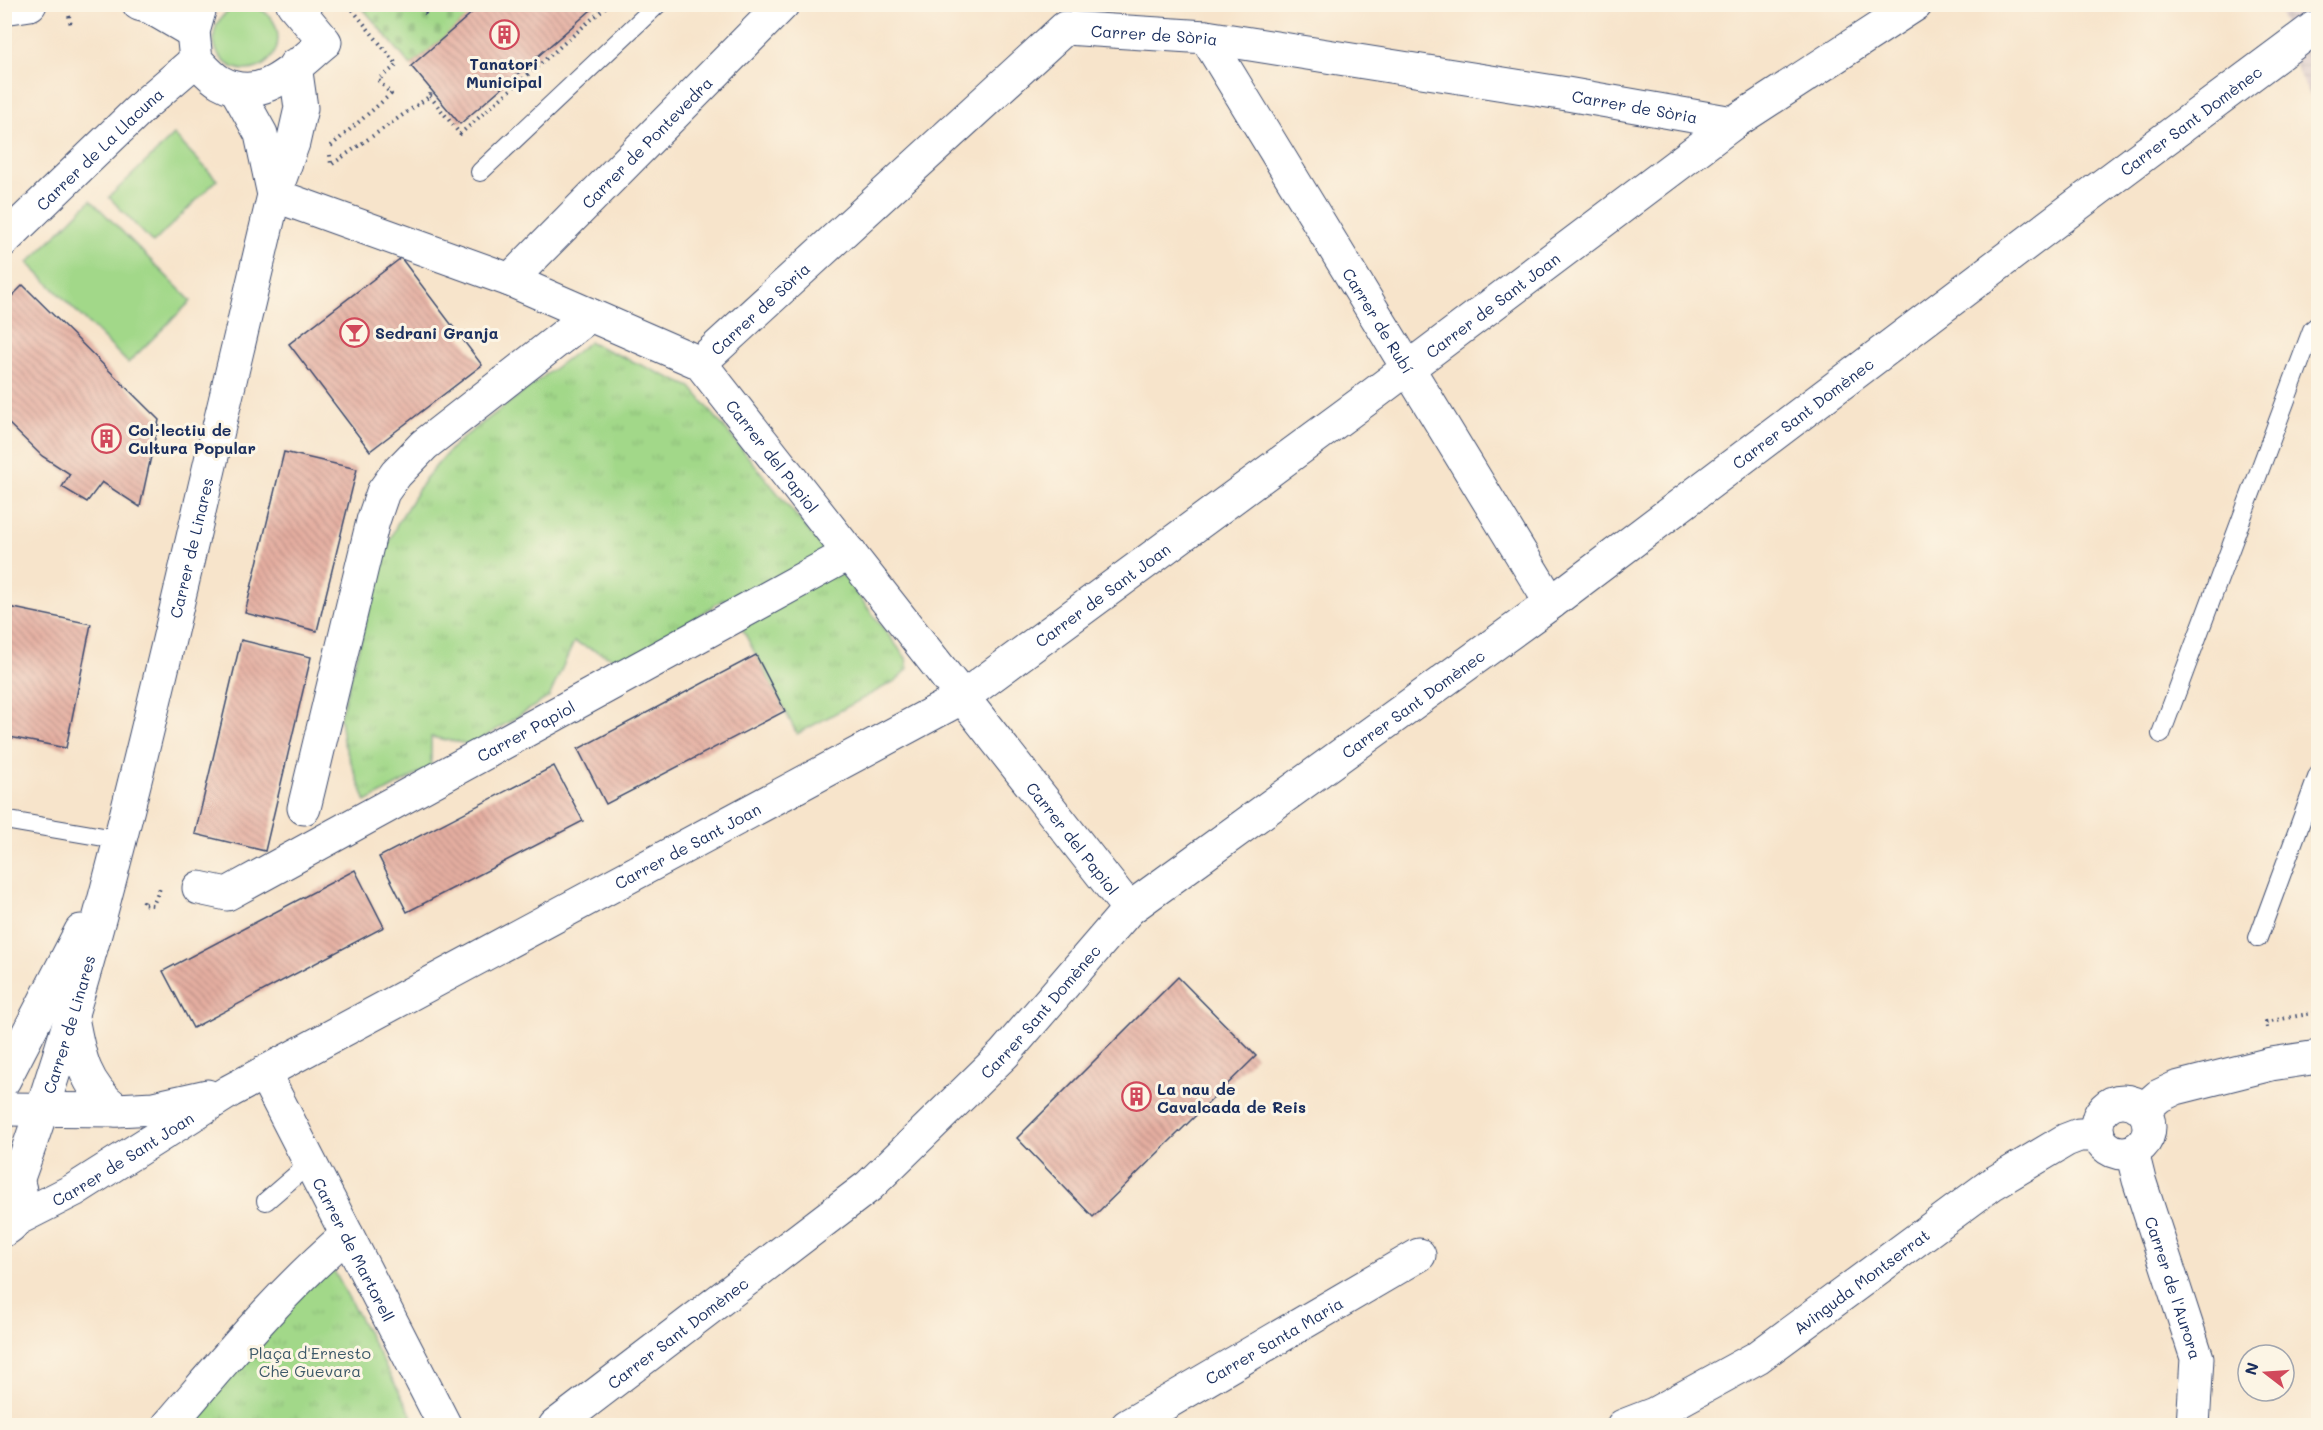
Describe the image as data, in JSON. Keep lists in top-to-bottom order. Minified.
{"streets":{"street":["Carrer de Sòria","Carrer Sant Domènec","Carrer de Pontevedra","Carrer de La Llacuna","Carrer de Sant Joan","Carrer de Rubí","Carrer del Papiol","Carrer de Linares","Carrer Papiol","Carrer de Martorell","Avinguda Montserrat","Carrer de l'Aurora","Carrer Santa Maria"]},"crossings":[["Carrer de Sòria","Carrer de Sant Joan"],["Carrer de Sòria","Carrer de Rubí"],["Carrer de Sòria","Carrer del Papiol"],["Carrer Sant Domènec","Carrer de Rubí"],["Carrer Sant Domènec","Carrer del Papiol"],["Carrer de Pontevedra","Carrer del Papiol"],["Carrer de Sant Joan","Carrer de Rubí"],["Carrer de Sant Joan","Carrer del Papiol"],["Carrer de Sant Joan","Carrer de Linares"],["Carrer de Sant Joan","Carrer de Martorell"],["Carrer del Papiol","Carrer de Linares"],["Carrer del Papiol","Carrer Papiol"],["Avinguda Montserrat","Carrer de l'Aurora"]],"parks":["Plaça d'Ernesto Che Guevara"],"places":{"building":["Tanatori Municipal","Col·lectiu de Cultura Popular","La nau de Cavalcada de Reis"],"bar":["Sedrani Granja"]},"north":"left"}
